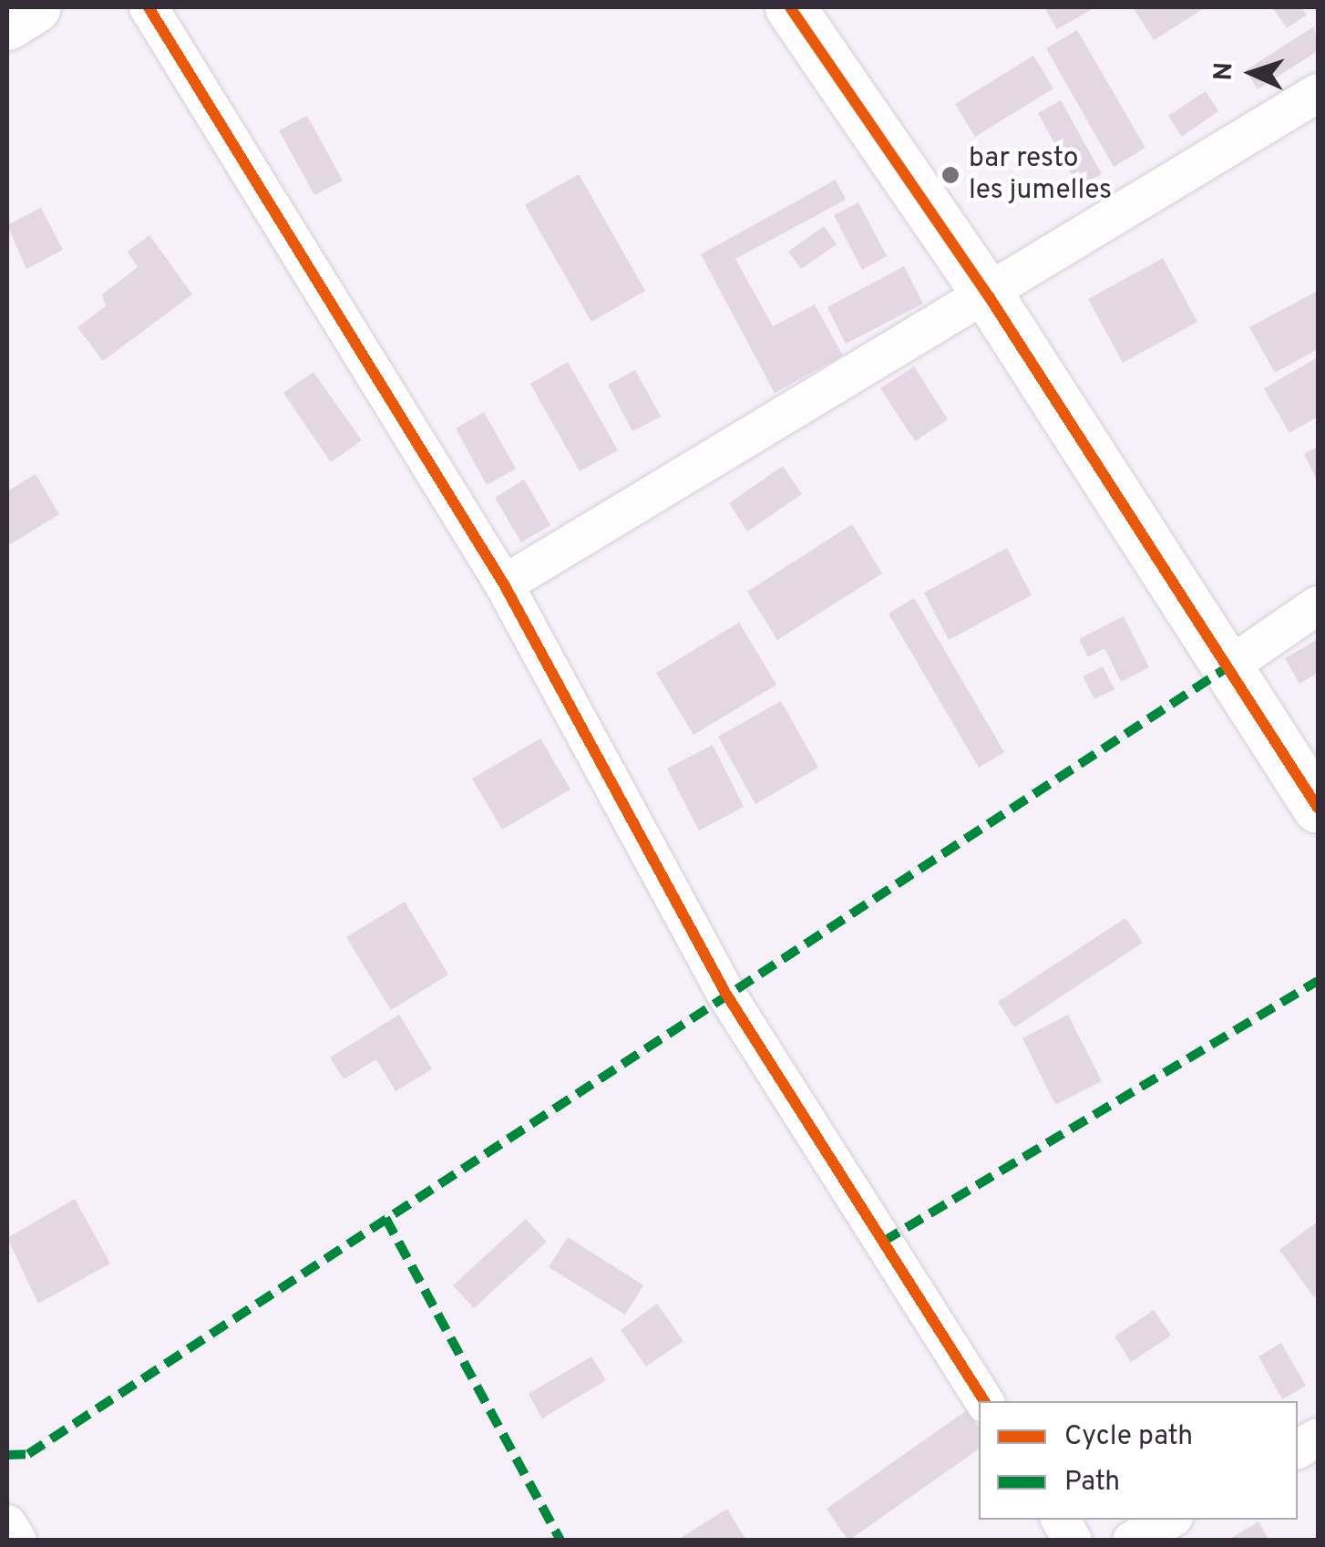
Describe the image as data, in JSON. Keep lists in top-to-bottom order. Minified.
{"places":["bar resto les jumelles"],"legend":["Cycle path","Path"],"north":"left"}
